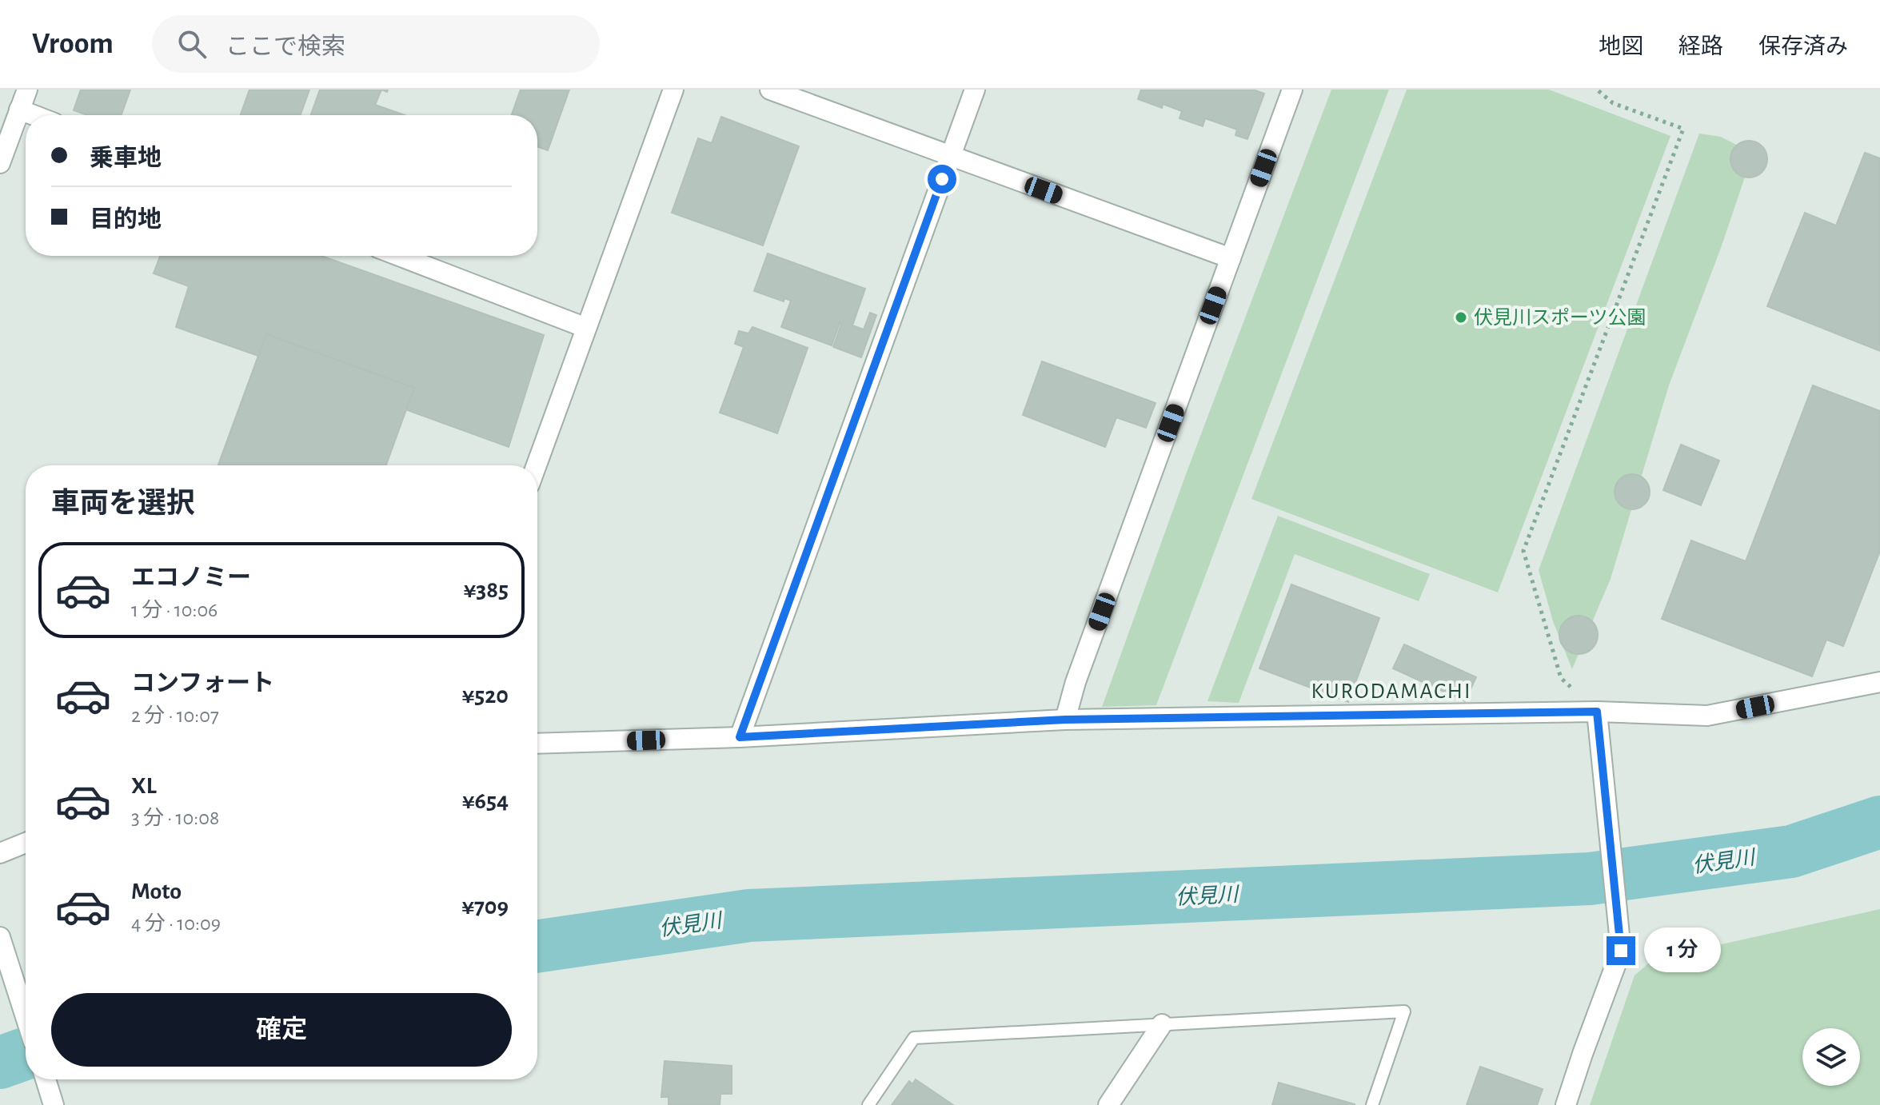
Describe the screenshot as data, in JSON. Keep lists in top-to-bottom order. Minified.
{"districts":["KURODAMACHI"],"water":["伏見川"],"places":["伏見川スポーツ公園"],"page":{"header":"Vroom","search":"ここで検索","nav":["地図","経路","保存済み"],"banner":["乗車地","目的地"],"heading":"車両を選択","list":[{"name":"エコノミー","note":"1 分 · 10:06","value":"¥385"},{"name":"コンフォート","note":"2 分 · 10:07","value":"¥520"},{"name":"XL","note":"3 分 · 10:08","value":"¥654"},{"name":"Moto","note":"4 分 · 10:09","value":"¥709"}],"bubble":"1 分","buttons":"確定"}}
